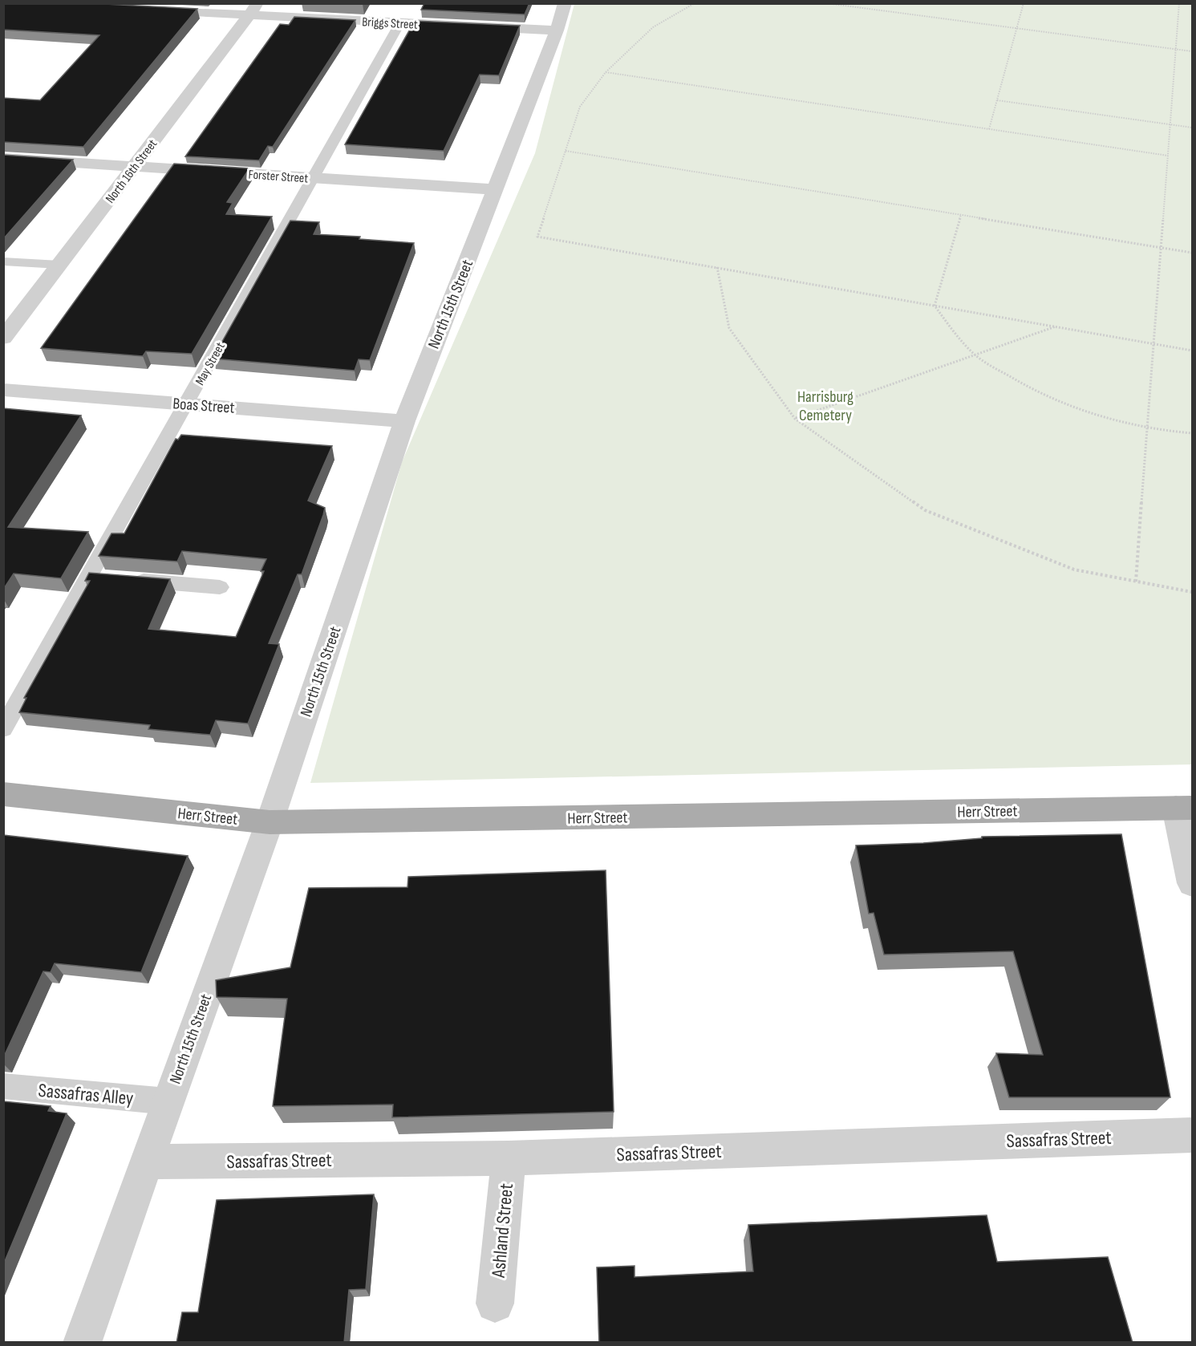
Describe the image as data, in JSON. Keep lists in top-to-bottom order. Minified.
{"streets":{"main road":["Herr Street"],"street":["Briggs Street","North 16th Street","Forster Street","North 15th Street","Boas Street","Sassafras Street","Ashland Street"],"lane":["May Street","Sassafras Alley"]},"crossings":[["Briggs Street","North 16th Street"],["Briggs Street","North 15th Street"],["Briggs Street","May Street"],["North 16th Street","Forster Street"],["Forster Street","North 15th Street"],["Forster Street","May Street"],["North 15th Street","Boas Street"],["North 15th Street","Herr Street"],["North 15th Street","Sassafras Alley"],["North 15th Street","Sassafras Street"],["May Street","Boas Street"],["Sassafras Street","Ashland Street"]],"parks":["Harrisburg Cemetery"]}
